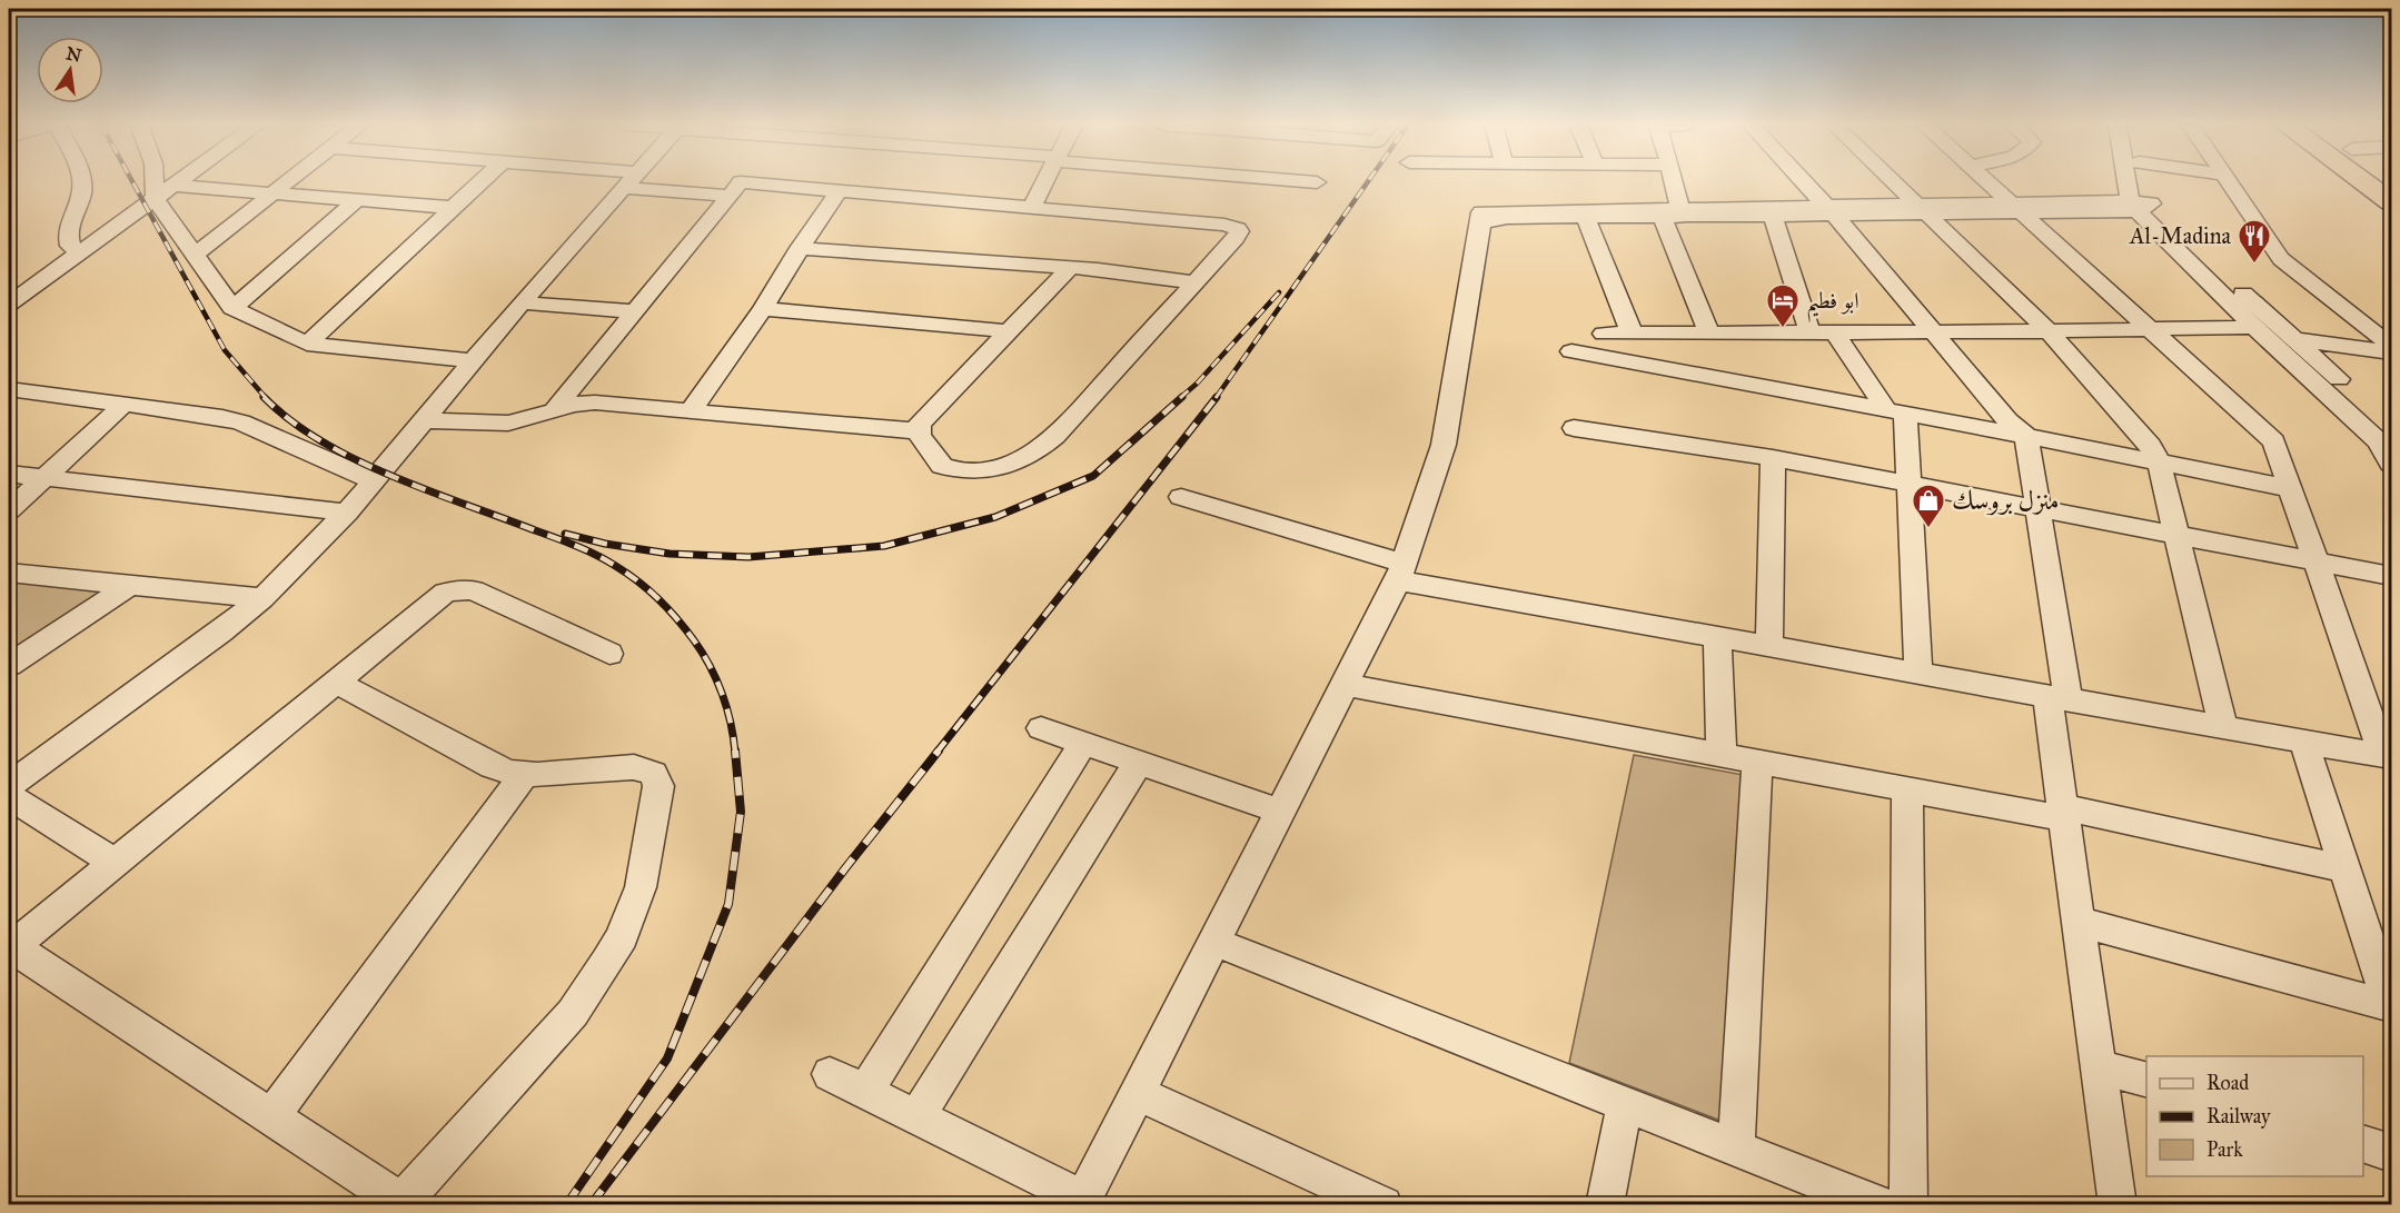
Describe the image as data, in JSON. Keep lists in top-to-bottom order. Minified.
{"places":{"restaurant":["Al-Madina"],"hotel":["ابو فطيم"],"shop":["منزل بروسك"]},"legend":["Road","Railway","Park"],"north":"top"}
